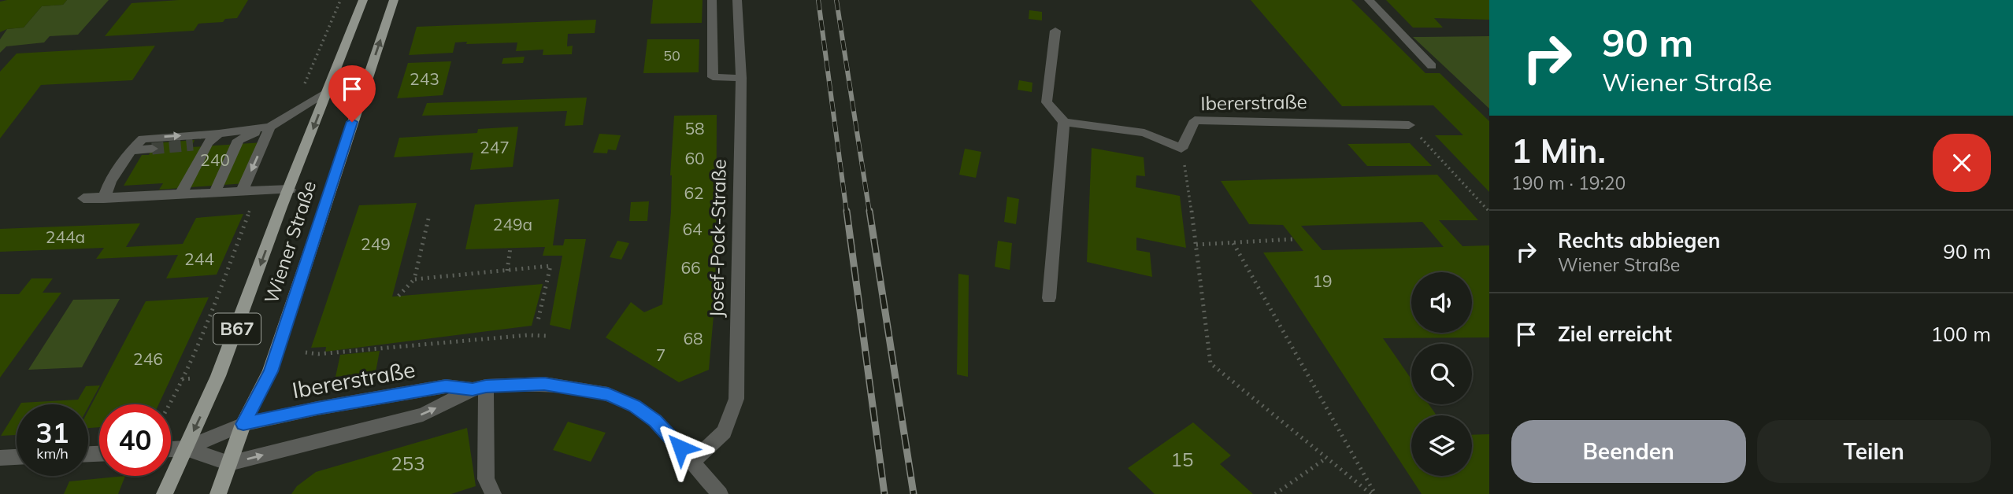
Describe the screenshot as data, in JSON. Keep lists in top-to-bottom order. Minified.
{"streets":{"main road":["Wiener Straße","B67"],"street":["Ibererstraße","Josef-Pock-Straße"]},"crossings":[["Ibererstraße","Josef-Pock-Straße"],["Ibererstraße","Wiener Straße"]],"house_numbers":["50","243","58","247","60","240","62","249a","64","244a","249","244","66","19","68","7","246","15","253"],"page":{"turn":["90 m","Wiener Straße"],"heading":["1 Min.","190 m · 19:20"],"list":[{"name":"Rechts abbiegen","note":"Wiener Straße","value":"90 m"},{"name":"Ziel erreicht","value":"100 m"}],"speed":"31 km/h","limit":"40","buttons":["Beenden","Teilen"]}}
